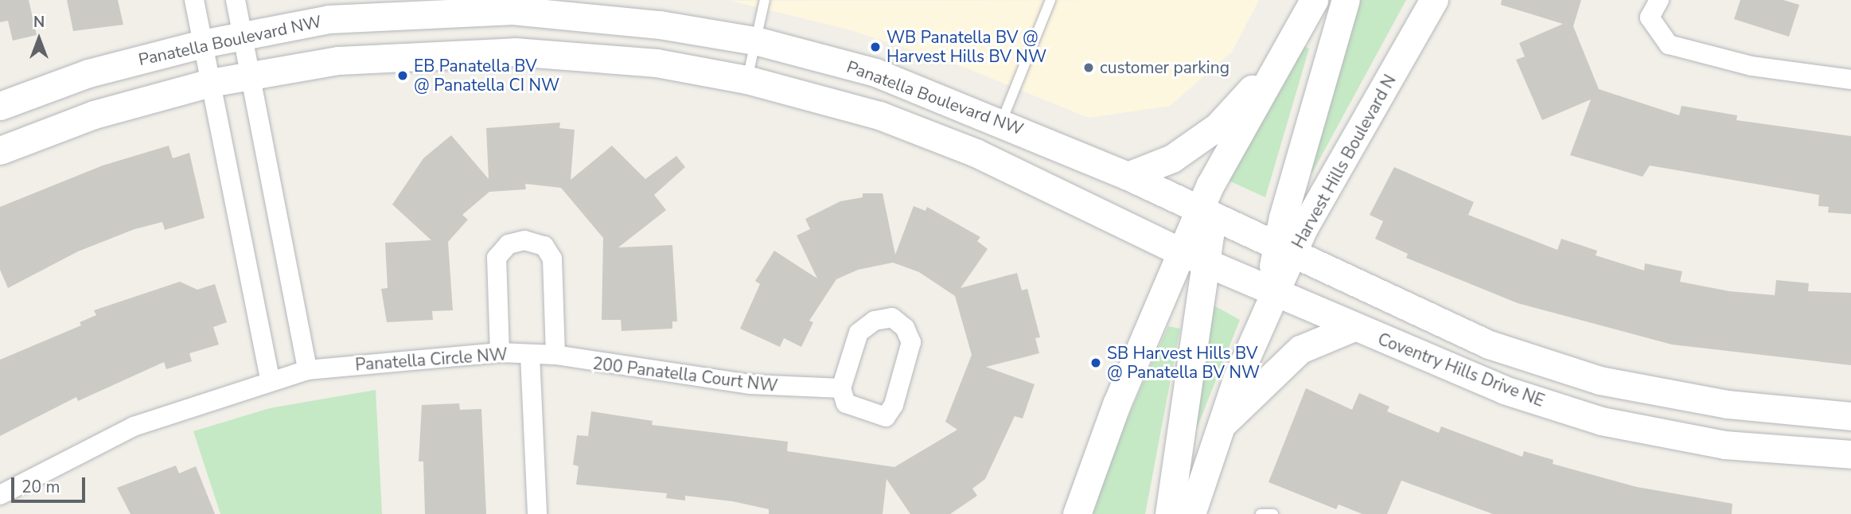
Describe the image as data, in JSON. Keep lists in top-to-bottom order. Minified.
{"streets":{"street":["Panatella Boulevard NW","Harvest Hills Boulevard N","Panatella Circle NW","Coventry Hills Drive NE","200 Panatella Court NW"]},"crossings":[["Panatella Boulevard NW","Harvest Hills Boulevard N"],["Panatella Boulevard NW","Coventry Hills Drive NE"],["Harvest Hills Boulevard N","Coventry Hills Drive NE"],["Panatella Circle NW","200 Panatella Court NW"]],"places":["WB Panatella BV @ Harvest Hills BV NW","customer parking","EB Panatella BV @ Panatella CI NW","SB Harvest Hills BV @ Panatella BV NW"],"scale_bar":"20 m","north":"top"}
